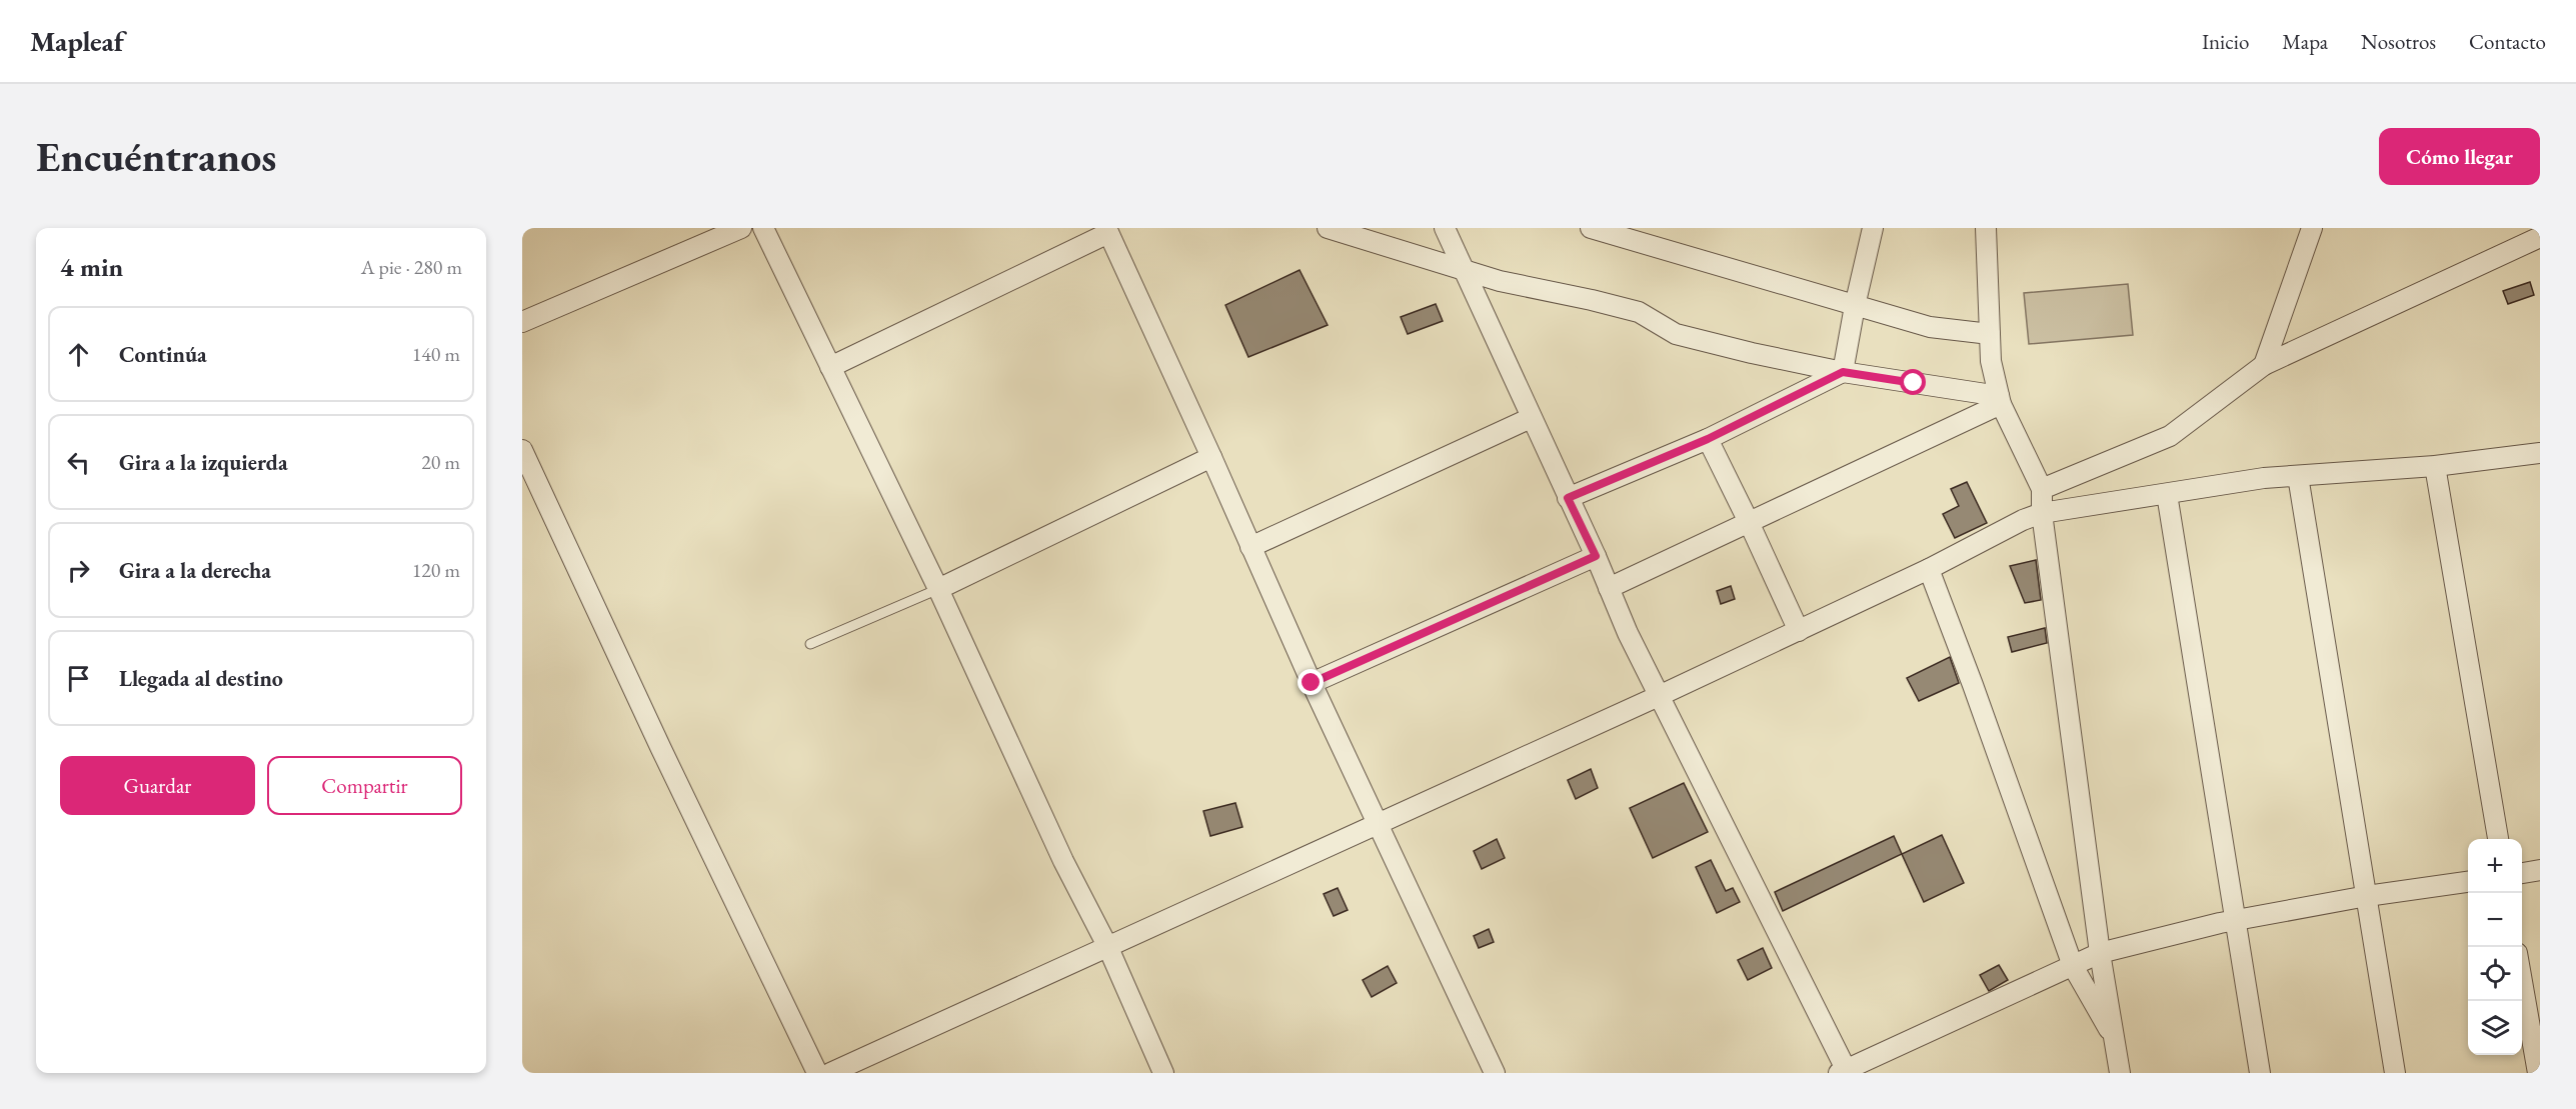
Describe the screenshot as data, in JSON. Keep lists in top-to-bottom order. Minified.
{"page":{"header":"Mapleaf","nav":["Inicio","Mapa","Nosotros","Contacto"],"buttons":["Cómo llegar",["Guardar","Compartir"]],"title":"Encuéntranos","heading":["4 min","A pie · 280 m"],"list":[["Continúa","140 m"],["Gira a la izquierda","20 m"],["Gira a la derecha","120 m"],"Llegada al destino"],"map_buttons":["+","−"]}}
